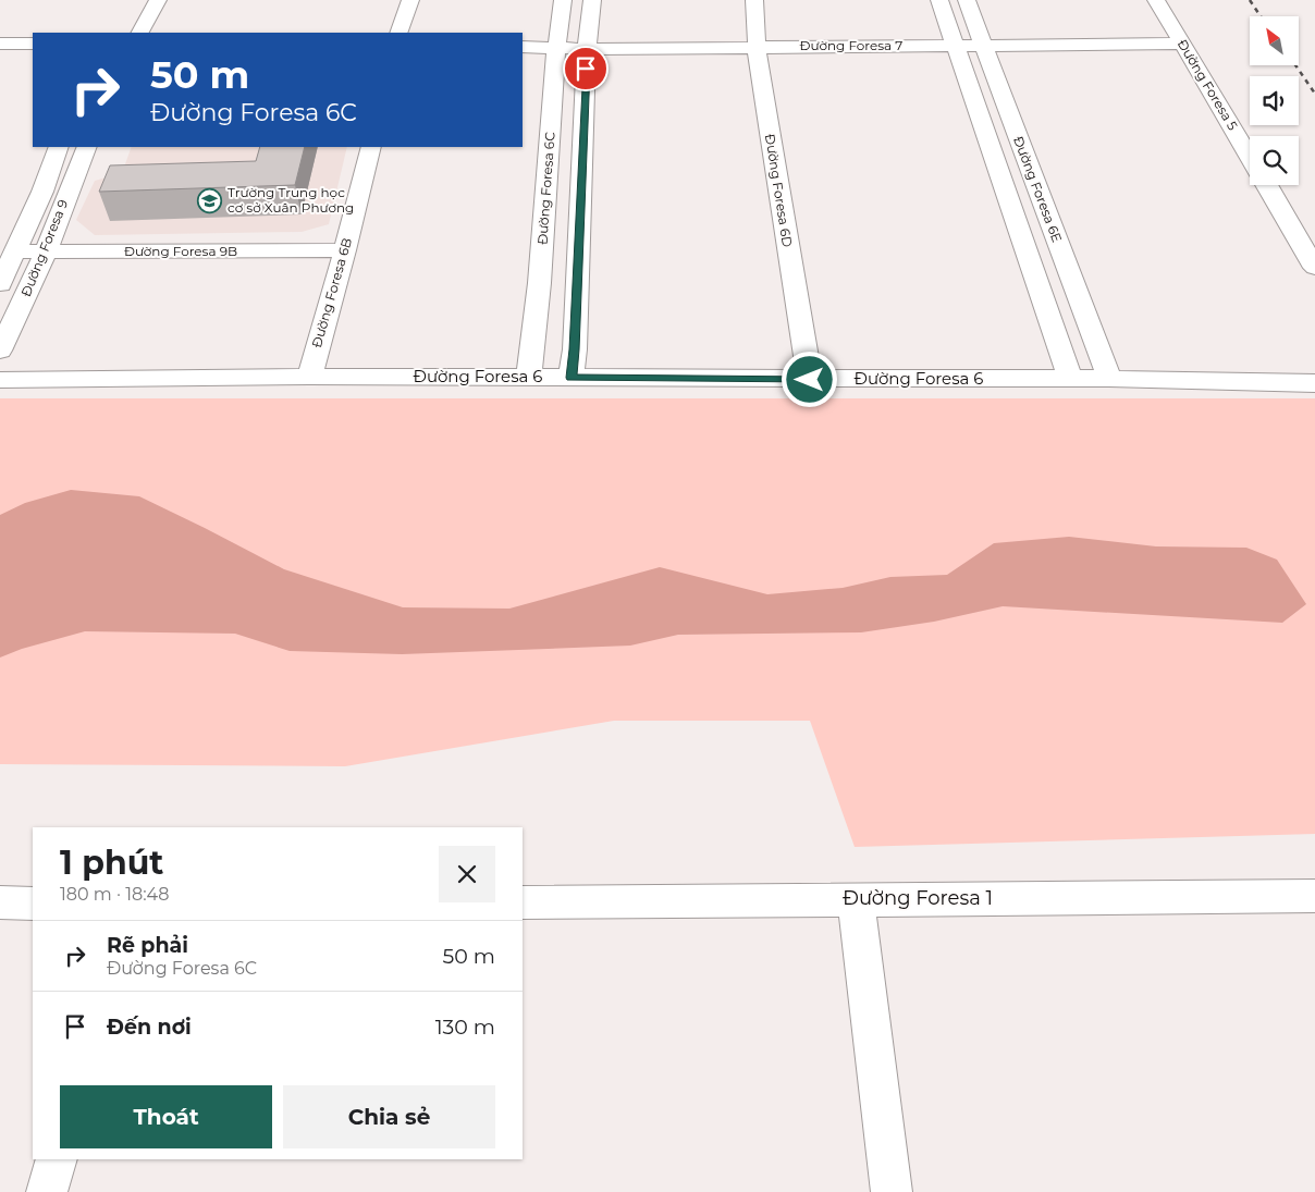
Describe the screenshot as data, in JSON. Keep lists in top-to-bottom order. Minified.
{"streets":{"street":["Đường Foresa 7","Đường Foresa 5","Đường Foresa 6C","Đường Foresa 6E","Đường Foresa 6D","Đường Foresa 9","Đường Foresa 9B","Đường Foresa 6B","Đường Foresa 6","Đường Foresa 1"]},"crossings":[["Đường Foresa 7","Đường Foresa 5"],["Đường Foresa 7","Đường Foresa 6C"],["Đường Foresa 7","Đường Foresa 6E"],["Đường Foresa 7","Đường Foresa 6D"],["Đường Foresa 6C","Đường Foresa 6"],["Đường Foresa 6E","Đường Foresa 6"],["Đường Foresa 6D","Đường Foresa 6"],["Đường Foresa 9","Đường Foresa 9B"],["Đường Foresa 9B","Đường Foresa 6B"],["Đường Foresa 6B","Đường Foresa 6"]],"places":{"school or university":["Trường Trung học cơ sở Xuân Phương"]},"north":"top left","page":{"turn":["50 m","Đường Foresa 6C"],"heading":["1 phút","180 m · 18:48"],"list":[{"name":"Rẽ phải","note":"Đường Foresa 6C","value":"50 m"},{"name":"Đến nơi","value":"130 m"}],"buttons":["Thoát","Chia sẻ"]}}
